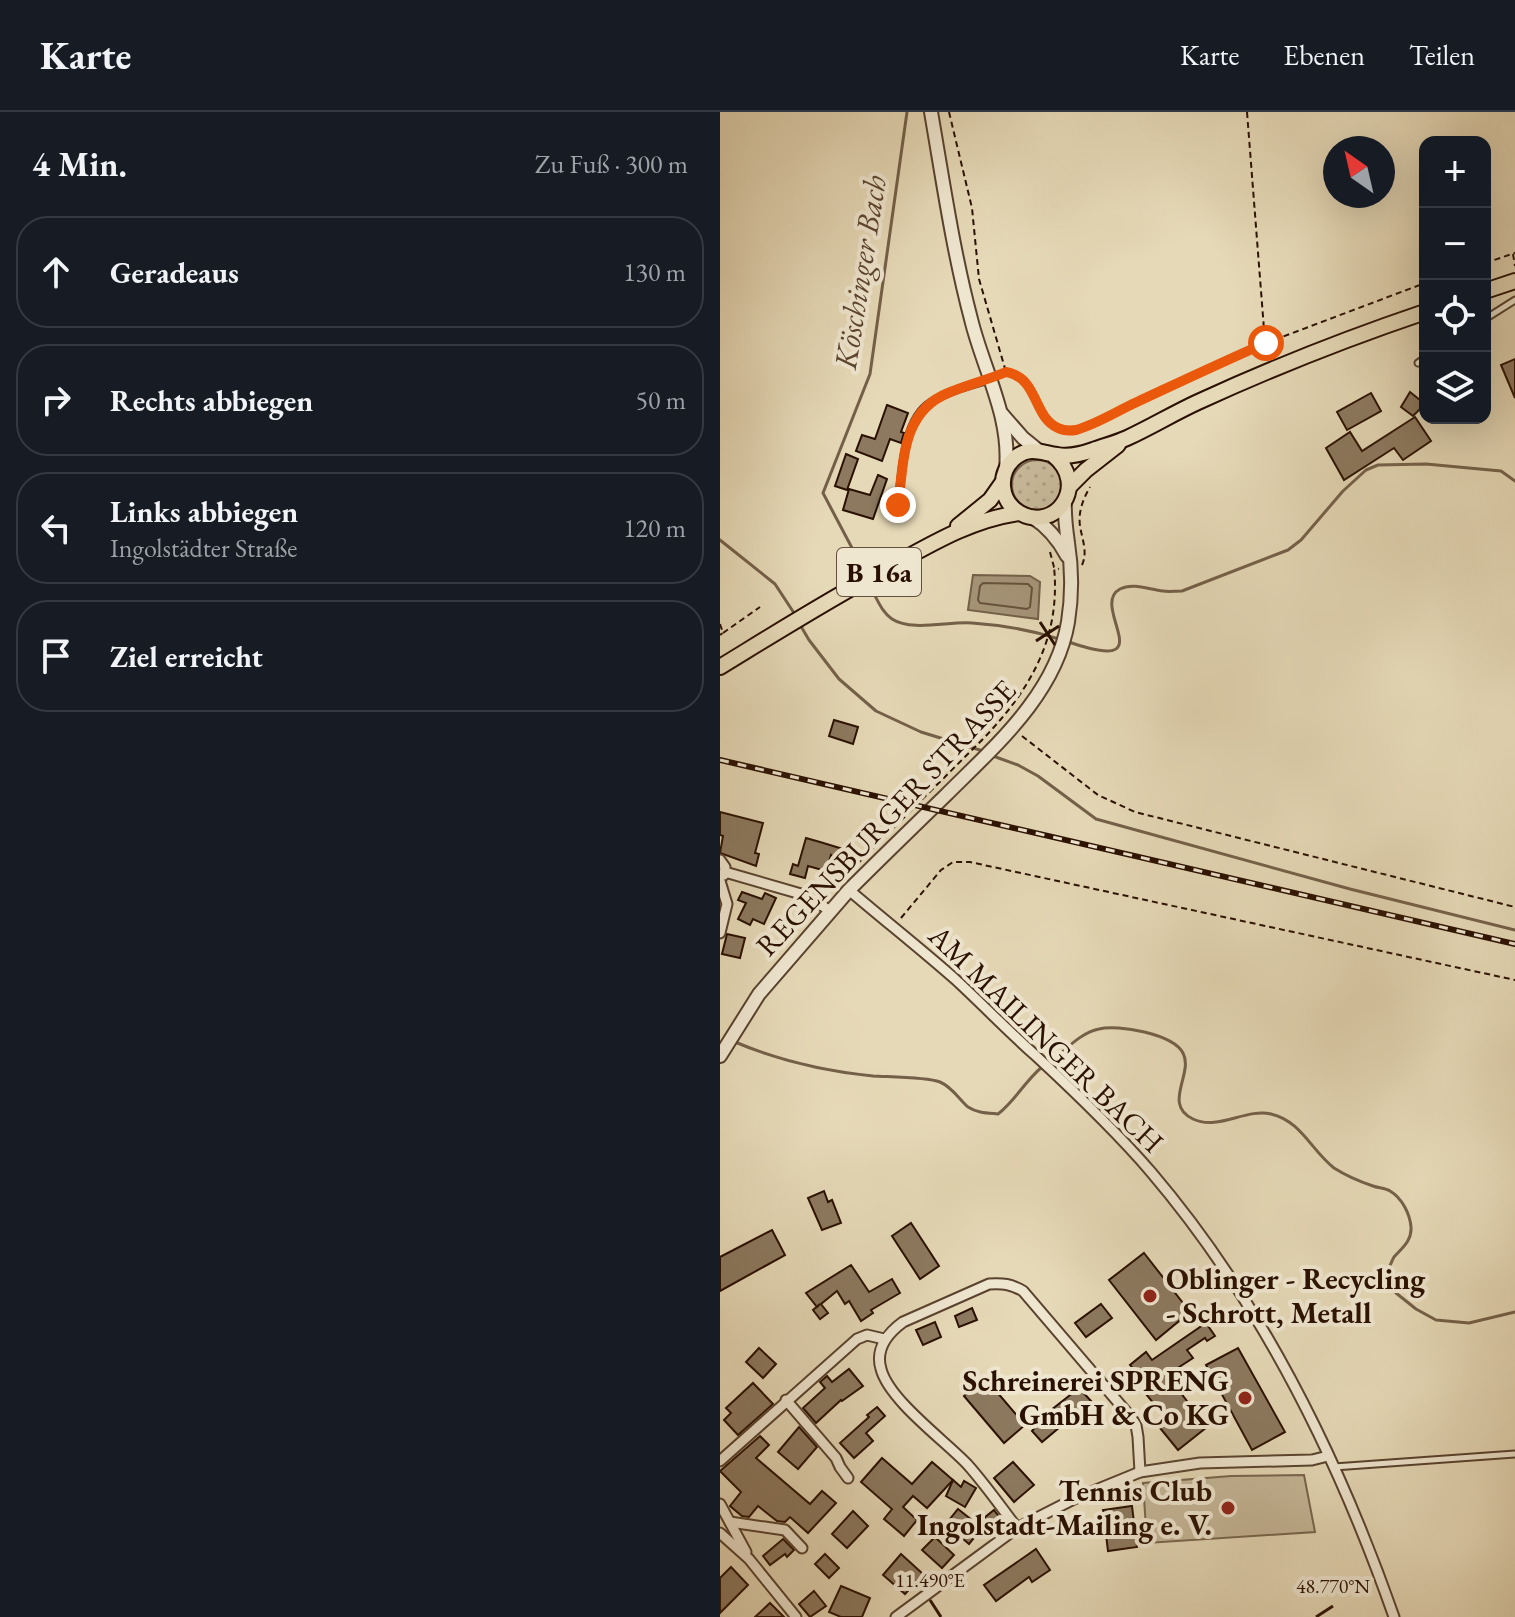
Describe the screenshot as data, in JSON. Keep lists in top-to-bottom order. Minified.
{"streets":{"main road":["B 16a"],"street":["REGENSBURGER STRASSE","AM MAILINGER BACH"]},"crossings":[["B 16a","REGENSBURGER STRASSE"],["REGENSBURGER STRASSE","AM MAILINGER BACH"]],"water":["Köschinger Bach"],"places":["Oblinger - Recycling - Schrott, Metall","Schreinerei SPRENG GmbH & Co KG","Tennis Club Ingolstadt-Mailing e. V."],"north":"top left","page":{"header":"Karte","nav":["Karte","Ebenen","Teilen"],"heading":["4 Min.","Zu Fuß · 300 m"],"map_buttons":["+","−"],"list":[["Geradeaus","130 m"],["Rechts abbiegen","50 m"],["Links abbiegen","Ingolstädter Straße","120 m"],"Ziel erreicht"]},"coordinates":["11.490°E","48.770°N"]}
